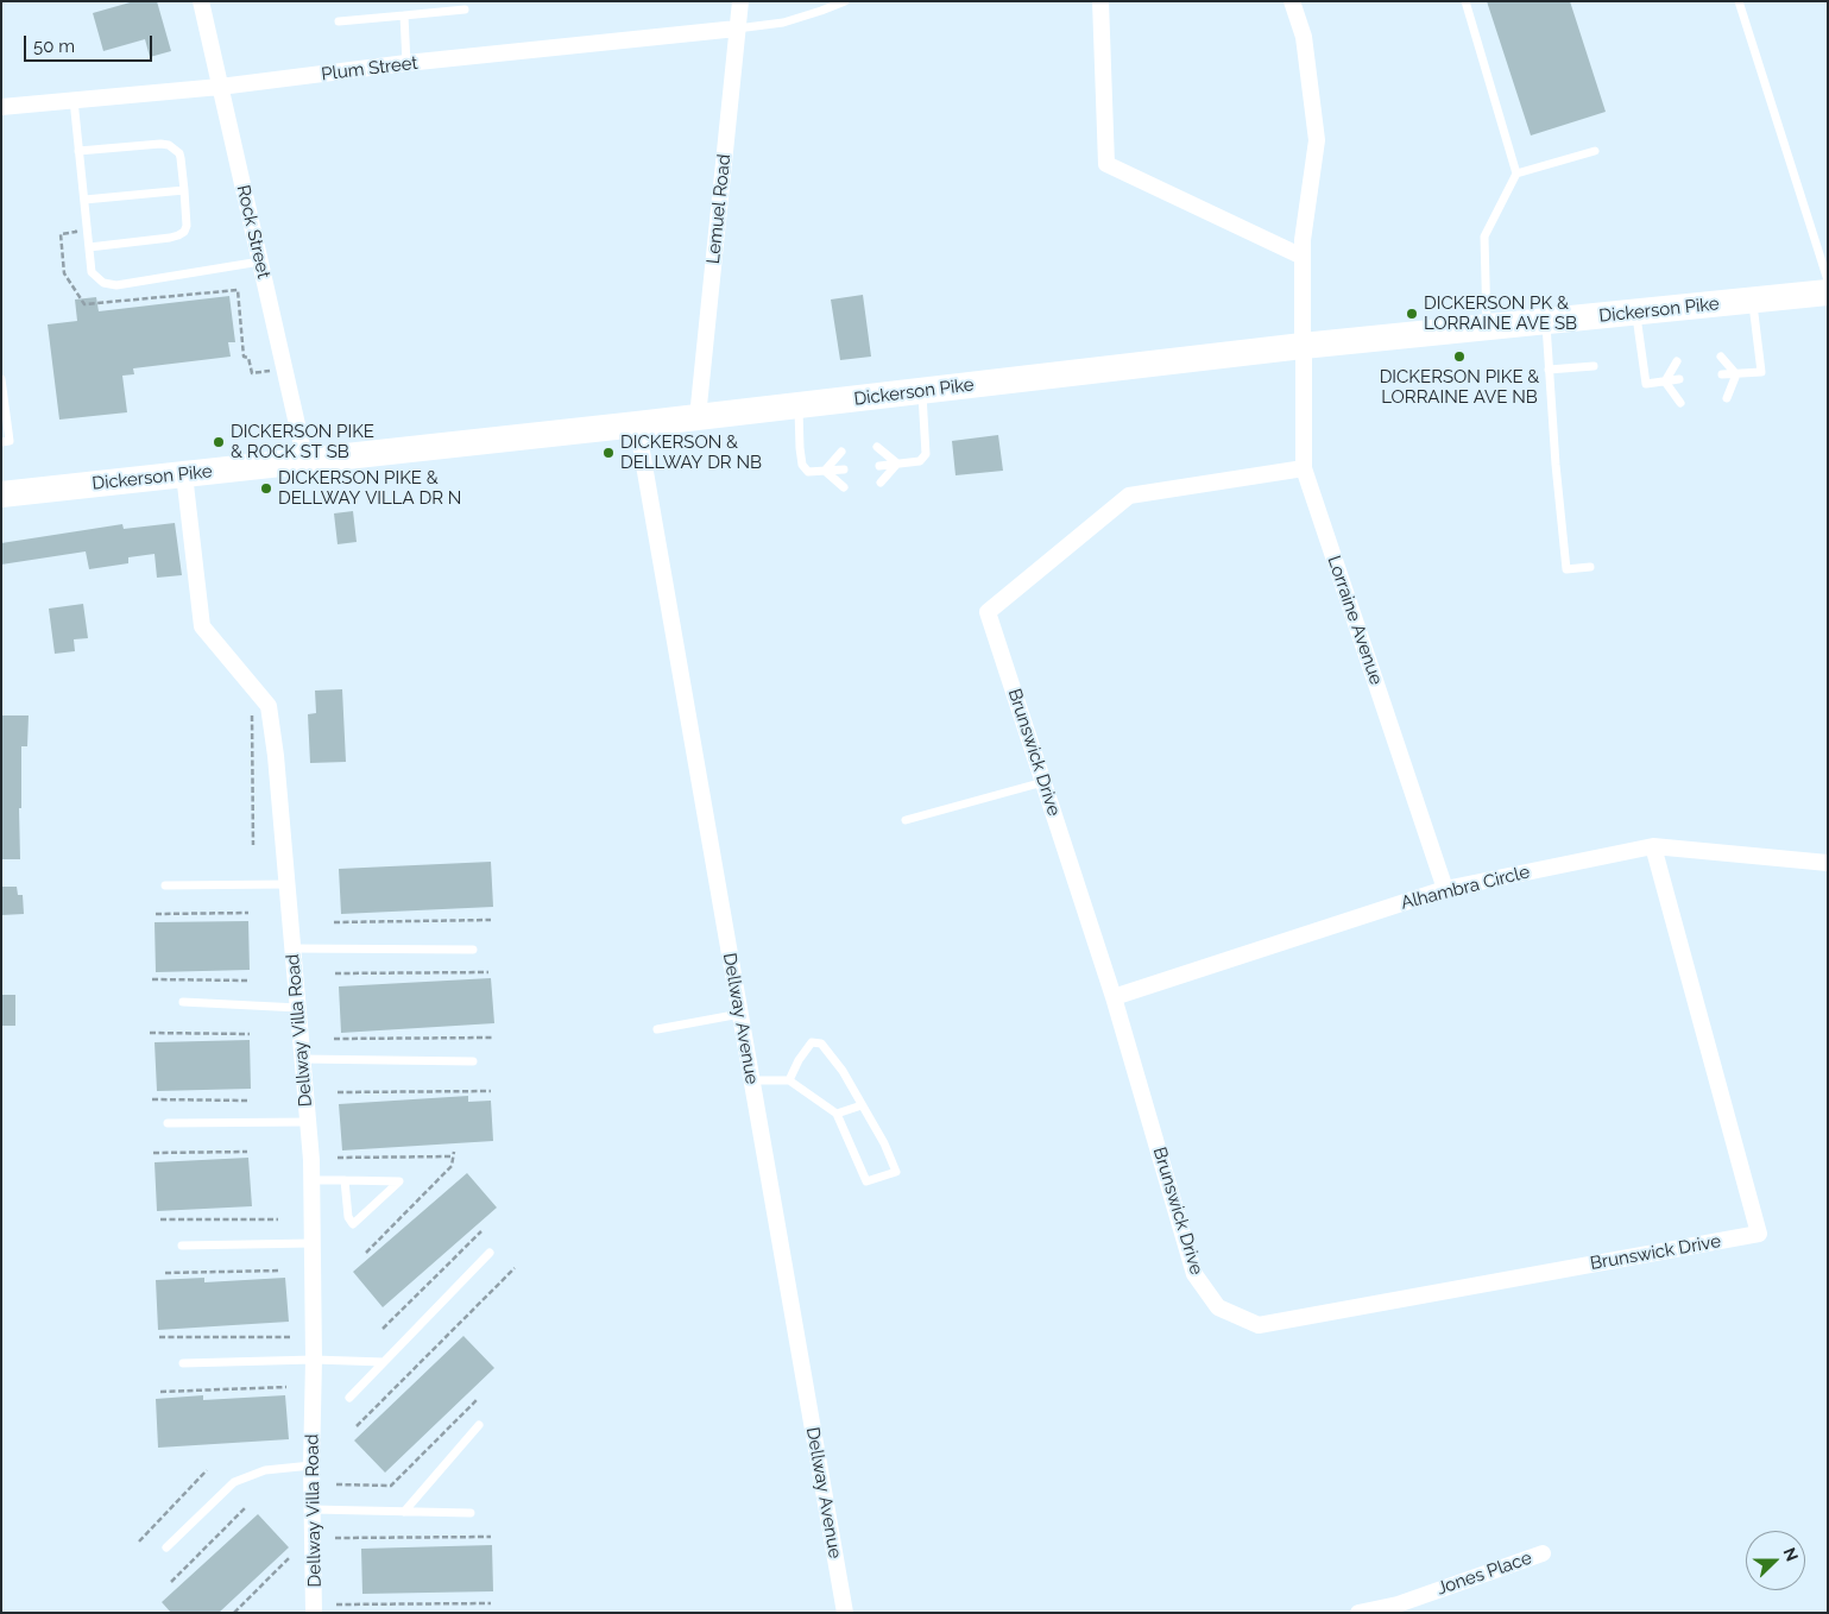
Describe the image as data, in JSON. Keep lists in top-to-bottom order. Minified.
{"streets":{"main road":["Dickerson Pike"],"street":["Plum Street","Lemuel Road","Rock Street","Lorraine Avenue","Brunswick Drive","Alhambra Circle","Dellway Avenue","Dellway Villa Road","Jones Place"]},"crossings":[["Plum Street","Lemuel Road"],["Plum Street","Rock Street"],["Lemuel Road","Dickerson Pike"],["Rock Street","Dickerson Pike"],["Dickerson Pike","Lorraine Avenue"],["Dickerson Pike","Dellway Avenue"],["Dickerson Pike","Dellway Villa Road"],["Lorraine Avenue","Brunswick Drive"],["Lorraine Avenue","Alhambra Circle"],["Brunswick Drive","Alhambra Circle"]],"places":["DICKERSON PK & LORRAINE AVE SB","DICKERSON PIKE & LORRAINE AVE NB","DICKERSON PIKE & ROCK ST SB","DICKERSON & DELLWAY DR NB","DICKERSON PIKE & DELLWAY VILLA DR N"],"scale_bar":"50 m","north":"right"}
